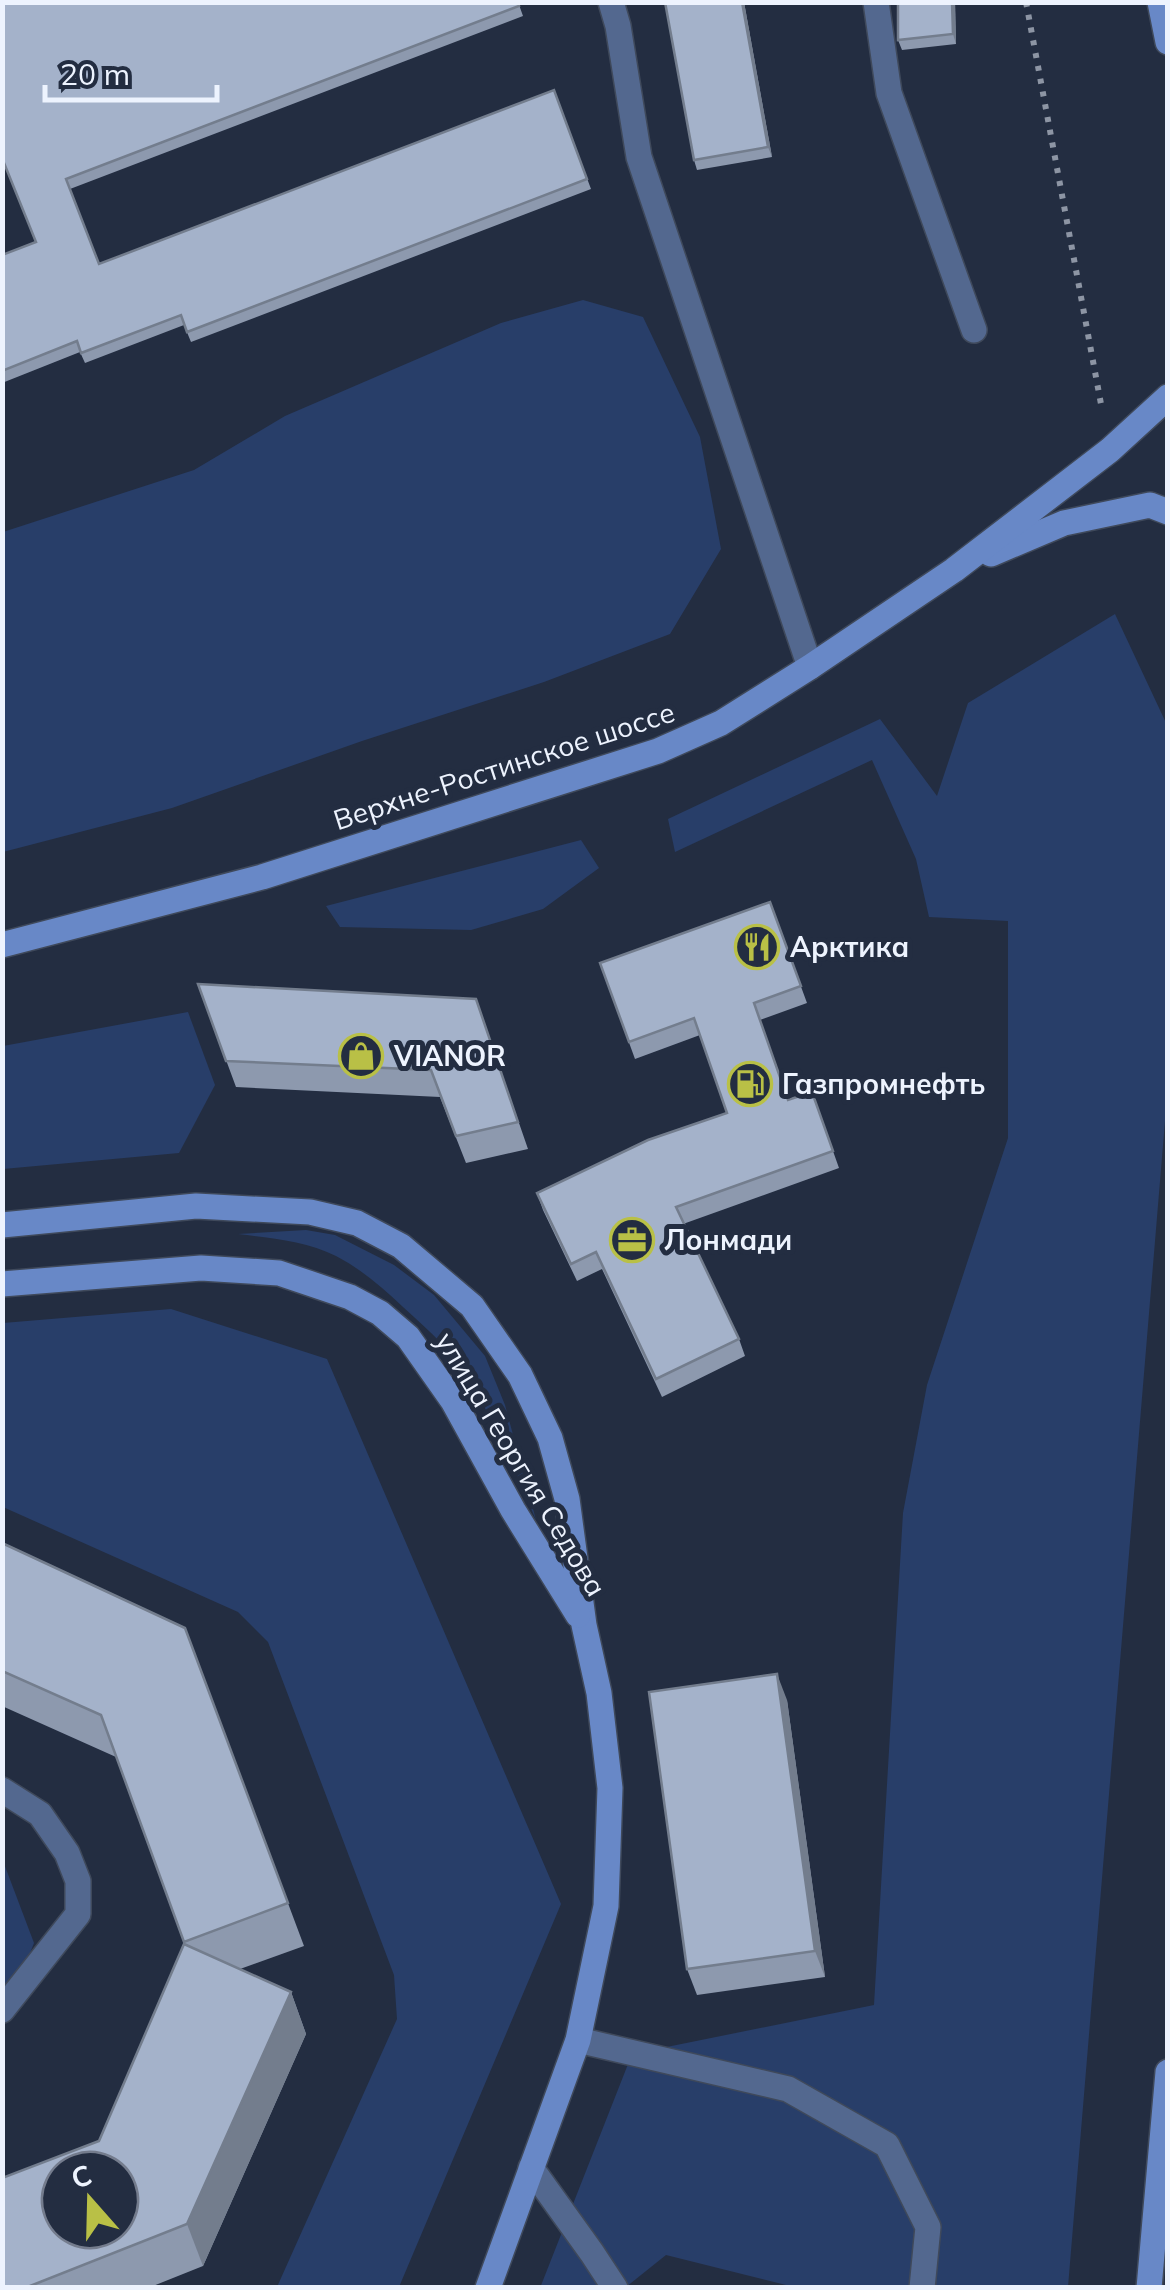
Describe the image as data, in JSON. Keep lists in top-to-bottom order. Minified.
{"streets":{"street":["Верхне-Ростинское шоссе","улица Георгия Седова"]},"places":{"restaurant":["Арктика"],"shop":["VIANOR"],"fuel station":["Газпромнефть"],"office":["Лонмади"]},"scale_bar":"20 m","north":"top"}
